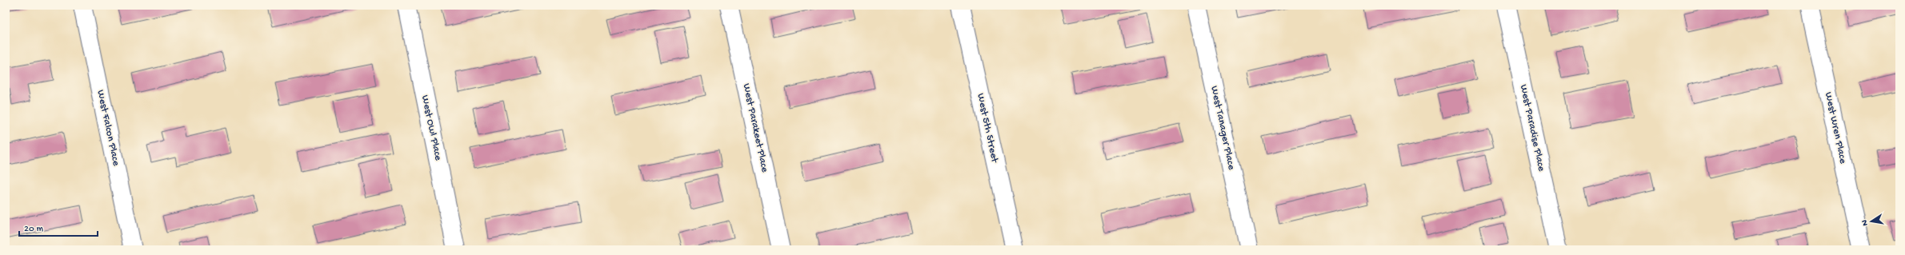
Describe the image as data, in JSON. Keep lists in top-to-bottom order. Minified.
{"streets":{"street":["West Falcon Place","West Owl Place","West Parakeet Place","West 5th Street","West Tanager Place","West Paradise Place","West Wren Place"]},"scale_bar":"20 m","north":"left"}
